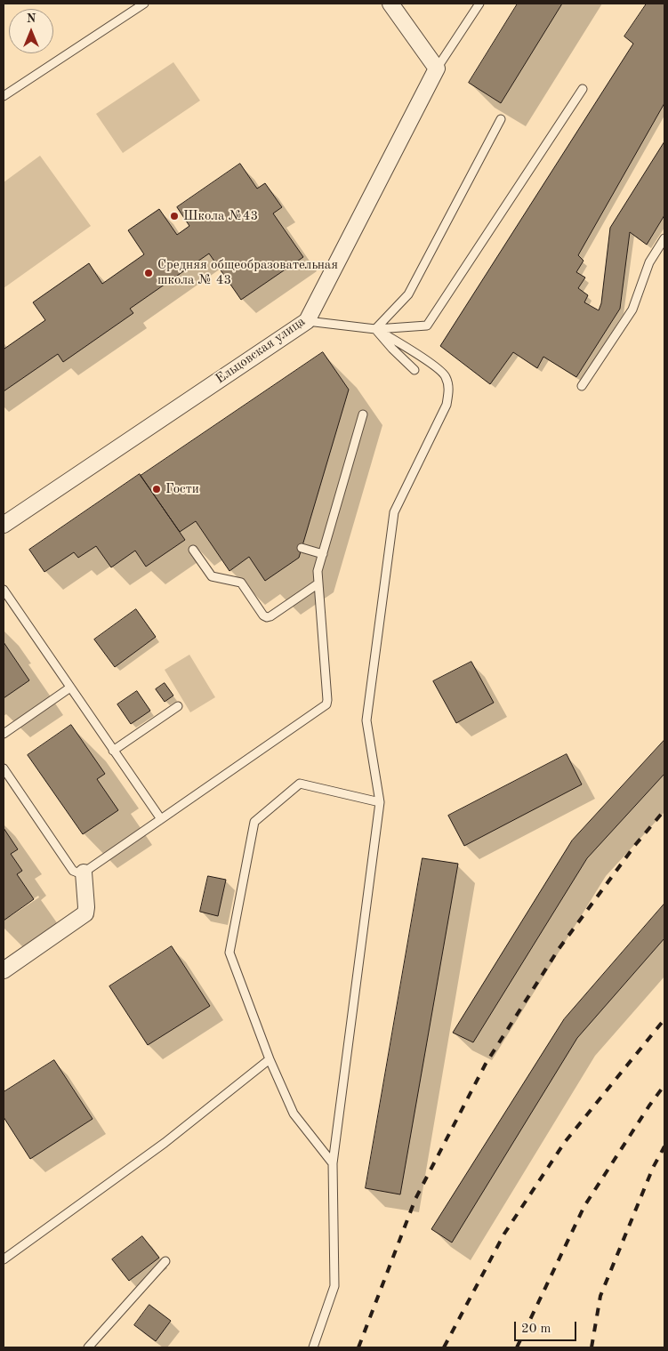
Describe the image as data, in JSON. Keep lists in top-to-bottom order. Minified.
{"streets":{"street":["Ельцовская улица"]},"places":["Школа №43","Средняя общеобразовательная школа № 43","Гости"],"scale_bar":"20 m","north":"top"}
